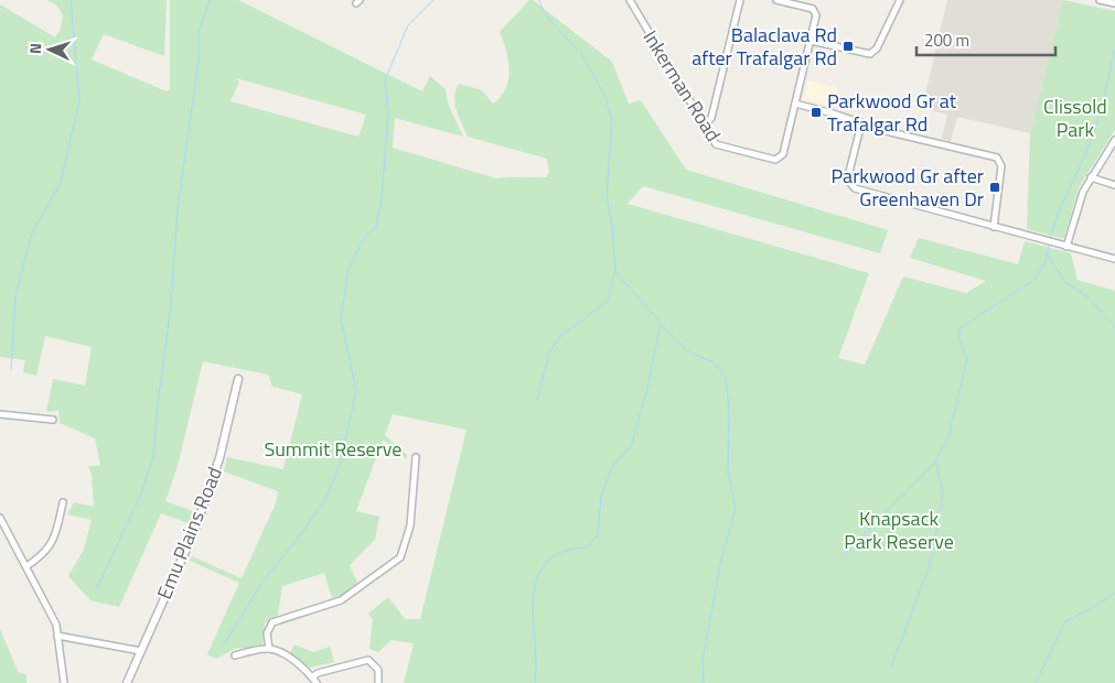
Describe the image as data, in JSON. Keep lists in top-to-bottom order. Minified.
{"streets":{"street":["Inkerman Road","Emu Plains Road"]},"parks":["Clissold Park","Summit Reserve","Knapsack Park Reserve"],"places":{"transit":["Balaclava Rd after Trafalgar Rd","Parkwood Gr at Trafalgar Rd","Parkwood Gr after Greenhaven Dr"]},"scale_bar":"200 m","north":"left"}
